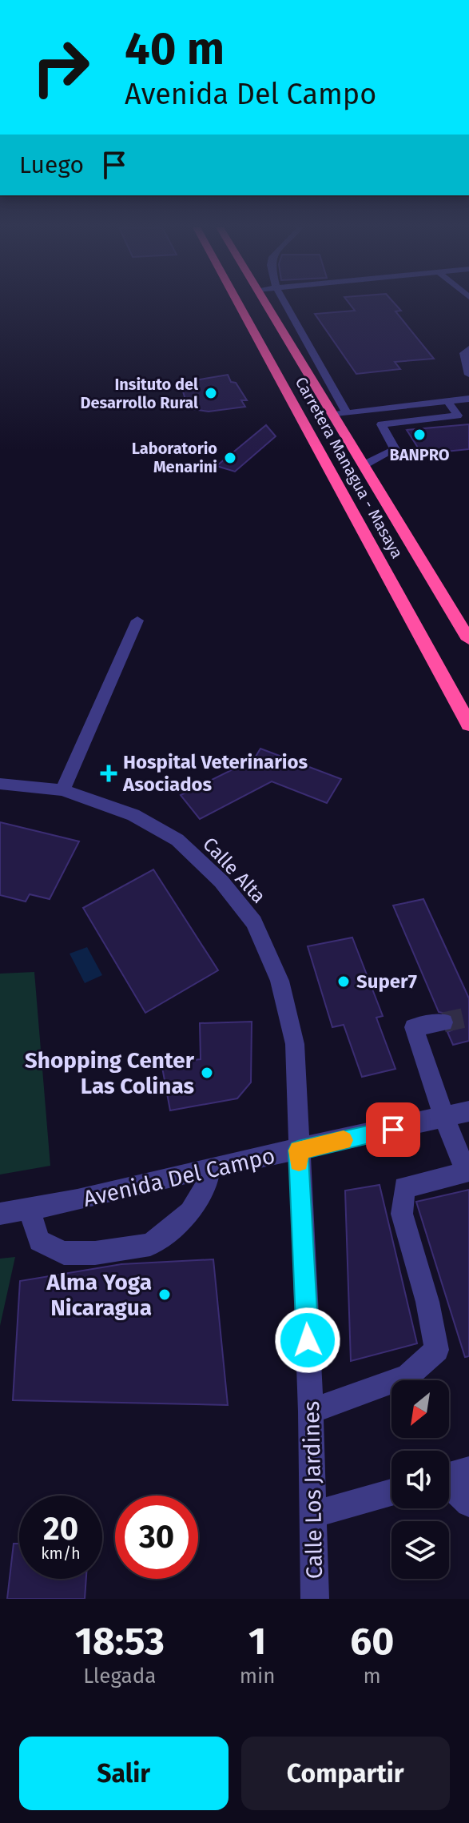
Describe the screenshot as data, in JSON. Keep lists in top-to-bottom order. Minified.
{"streets":{"highway":["Carretera Managua - Masaya"],"street":["Calle Alta","Avenida Del Campo","Calle Los Jardines"]},"crossings":[["Calle Alta","Avenida Del Campo"],["Calle Alta","Calle Los Jardines"],["Avenida Del Campo","Calle Los Jardines"]],"places":{"other":["Insituto del Desarrollo Rural","BANPRO","Laboratorio Menarini","Super7","Shopping Center Las Colinas","Alma Yoga Nicaragua"],"health":["Hospital Veterinarios Asociados"]},"north":"bottom left","page":{"turn":["40 m","Avenida Del Campo"],"then":"Luego","speed":"20 km/h","limit":"30","eta":["18:53","Llegada","1","min","60","m"],"buttons":["Salir","Compartir"]}}
